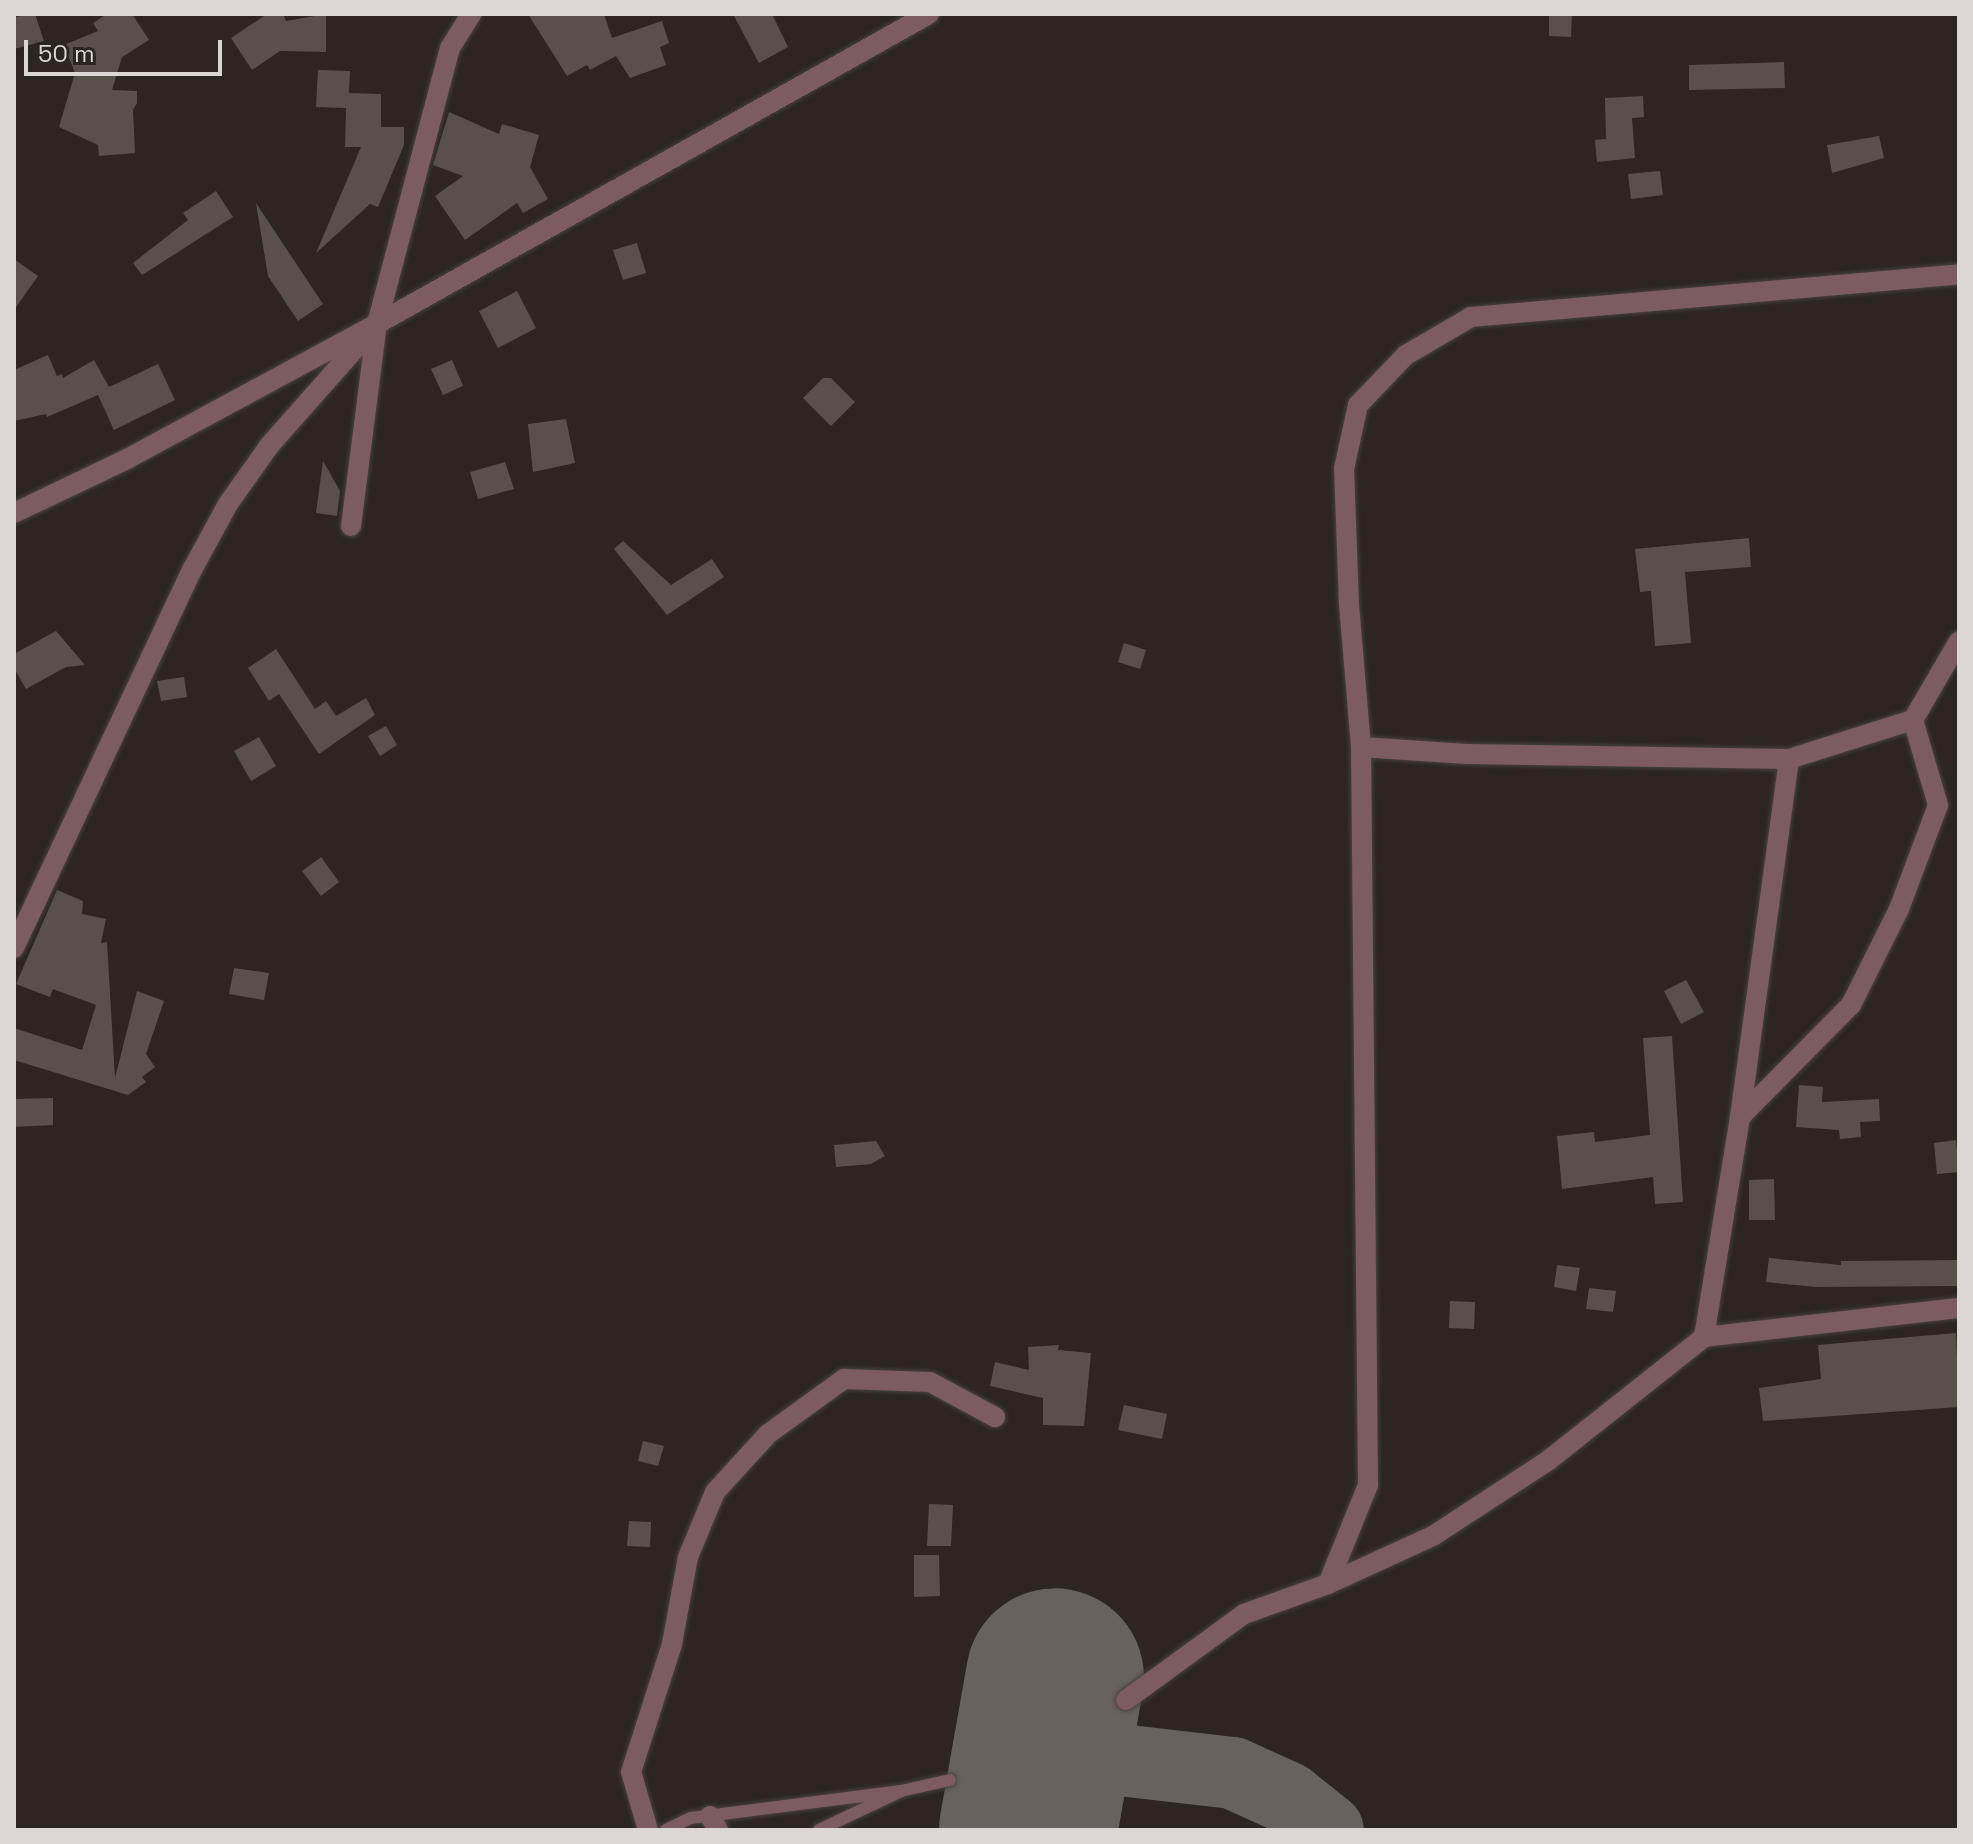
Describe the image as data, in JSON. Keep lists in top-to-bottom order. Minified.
{"scale_bar":"50 m"}
